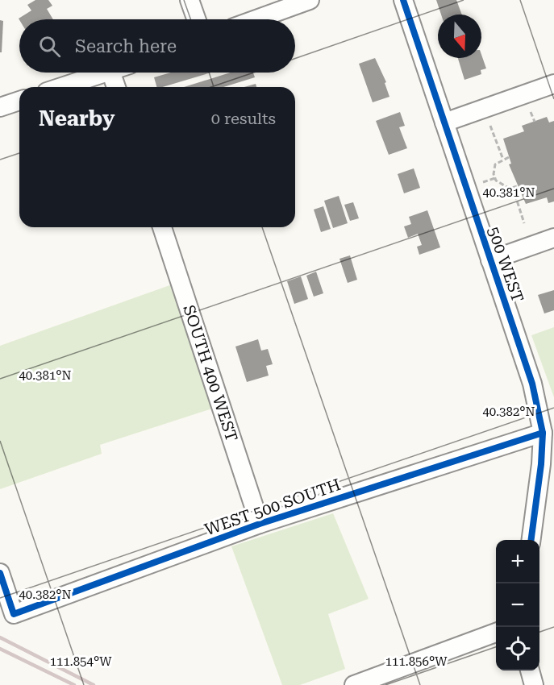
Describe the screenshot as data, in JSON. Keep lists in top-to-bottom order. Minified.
{"streets":{"street":["500 WEST","SOUTH 400 WEST","WEST 500 SOUTH"]},"crossings":[["500 WEST","WEST 500 SOUTH"],["SOUTH 400 WEST","WEST 500 SOUTH"]],"north":"bottom","page":{"search":"Search here","heading":["Nearby","0 results"],"map_buttons":["+","−"]},"coordinates":["40.381°N","40.382°N","111.854°W","111.856°W"]}
